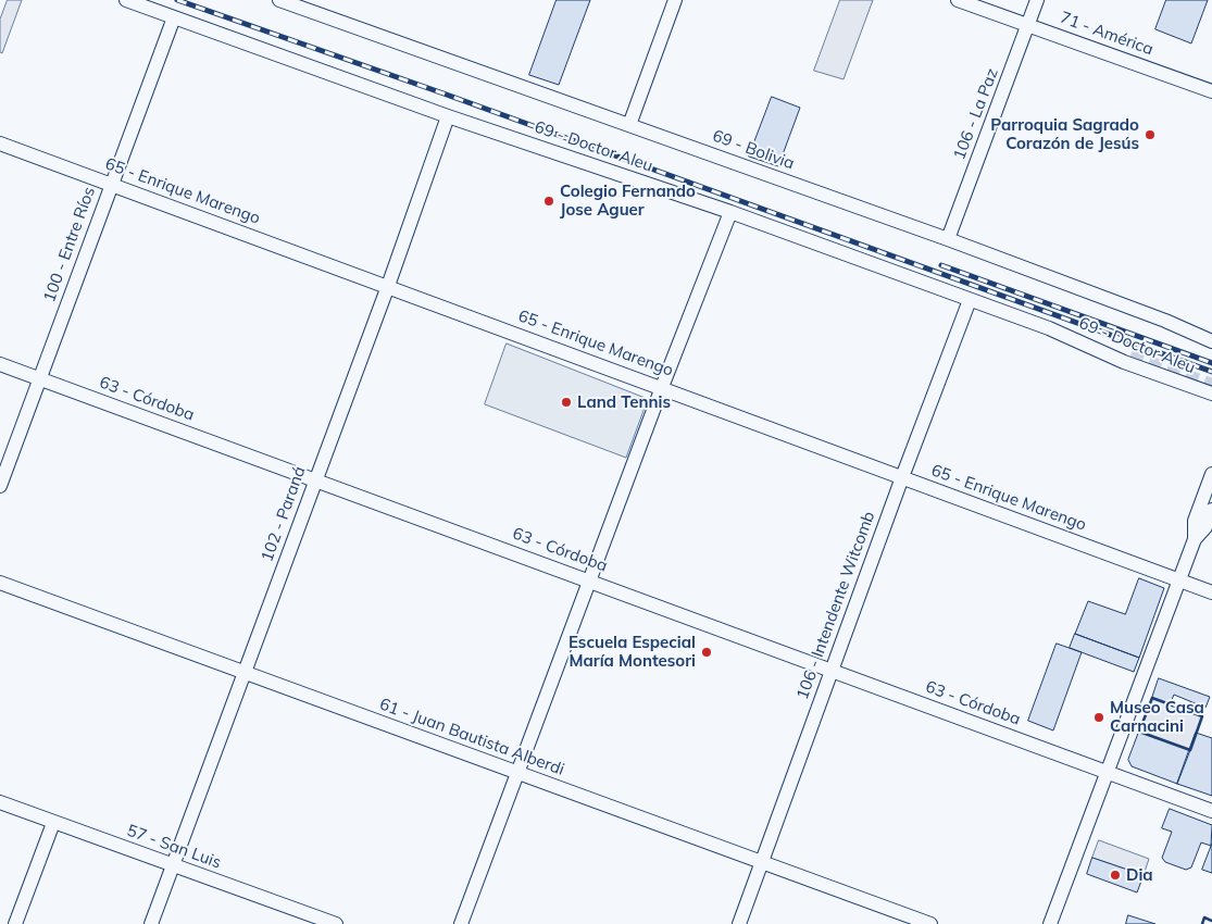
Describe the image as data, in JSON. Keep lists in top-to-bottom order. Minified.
{"streets":{"street":["71 - América","106 - La Paz","69 - Doctor Aleu","69 - Bolivia","65 - Enrique Marengo","100 - Entre Ríos","63 - Córdoba","102 - Paraná","106 - Intendente Witcomb","61 - Juan Bautista Alberdi","57 - San Luis"]},"crossings":[["71 - América","106 - La Paz"],["106 - La Paz","69 - Bolivia"],["69 - Doctor Aleu","100 - Entre Ríos"],["69 - Doctor Aleu","102 - Paraná"],["69 - Doctor Aleu","106 - Intendente Witcomb"],["65 - Enrique Marengo","100 - Entre Ríos"],["65 - Enrique Marengo","102 - Paraná"],["65 - Enrique Marengo","106 - Intendente Witcomb"],["100 - Entre Ríos","63 - Córdoba"],["63 - Córdoba","102 - Paraná"],["63 - Córdoba","106 - Intendente Witcomb"],["102 - Paraná","61 - Juan Bautista Alberdi"],["102 - Paraná","57 - San Luis"],["106 - Intendente Witcomb","61 - Juan Bautista Alberdi"]],"places":["Parroquia Sagrado Corazón de Jesús","Colegio Fernando Jose Aguer","Land Tennis","Escuela Especial María Montesori","Museo Casa Carnacini","Dia"]}
